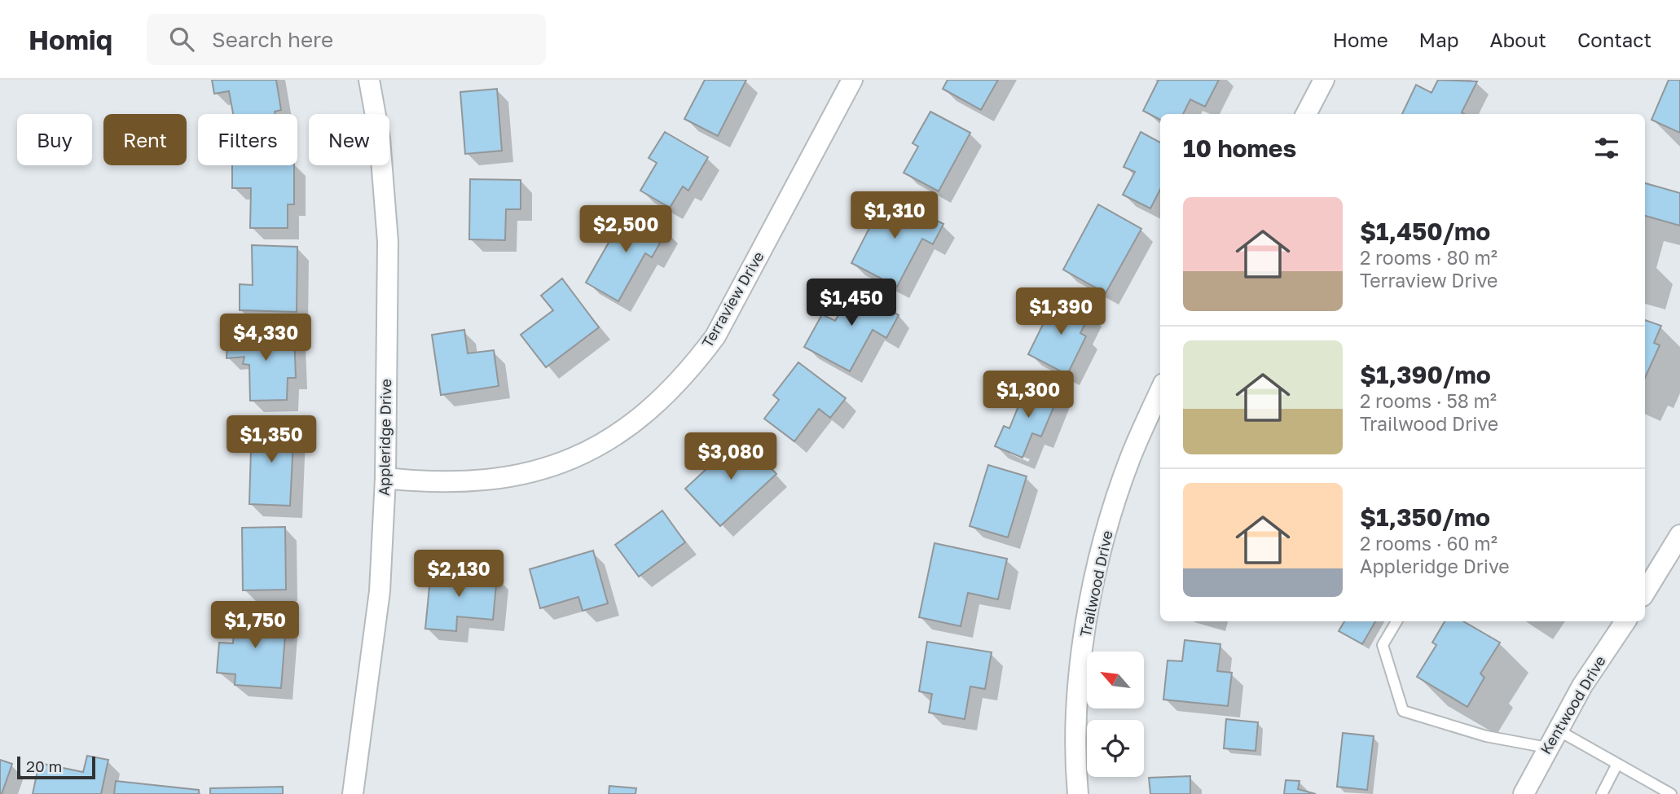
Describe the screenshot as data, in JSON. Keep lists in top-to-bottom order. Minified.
{"streets":{"street":["Terraview Drive","Appleridge Drive","Trailwood Drive","Kentwood Drive"]},"crossings":[["Terraview Drive","Appleridge Drive"]],"scale_bar":"20 m","north":"top left","page":{"header":"Homiq","search":"Search here","nav":["Home","Map","About","Contact"],"chip":["Buy","Rent","Filters","New"],"heading":"10 homes","list":[{"name":"$1,450/mo","note":"2 rooms · 80 m² · Terraview Drive"},{"name":"$1,390/mo","note":"2 rooms · 58 m² · Trailwood Drive"},{"name":"$1,350/mo","note":"2 rooms · 60 m² · Appleridge Drive"}],"price":["$1,310","$2,500","$1,450","$1,390","$4,330","$1,300","$1,350","$3,080","$2,130","$1,750"],"scale":"20 m"}}
